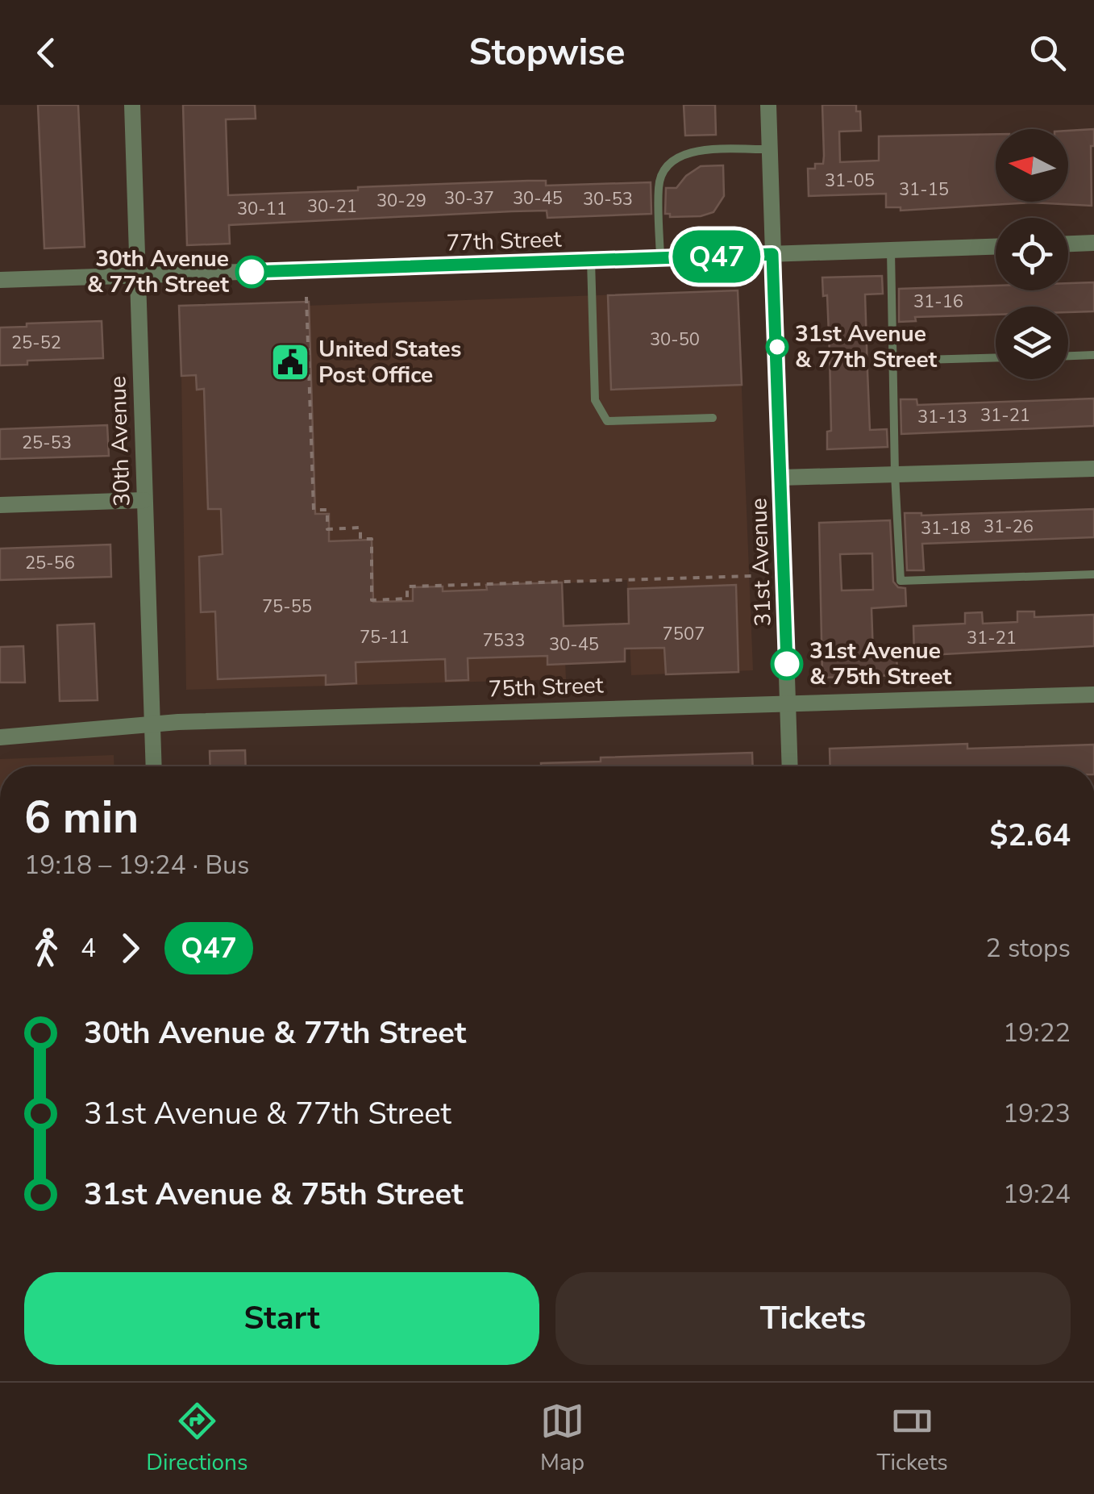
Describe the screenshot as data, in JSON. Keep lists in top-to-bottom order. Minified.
{"streets":{"street":["77th Street","30th Avenue","31st Avenue","75th Street"]},"crossings":[["77th Street","30th Avenue"],["77th Street","31st Avenue"],["30th Avenue","75th Street"],["31st Avenue","75th Street"]],"places":{"other":["30th Avenue & 77th Street","31st Avenue & 77th Street","31st Avenue & 75th Street"],"public building":["United States Post Office"]},"lines":["bus line Q47"],"house_numbers":["31-05","31-15","30-37","30-45","30-53","30-29","30-21","30-11","31-16","30-50","25-52","31-21","31-13","25-53","31-26","31-18","25-56","75-55","7507","75-11","31-21","7533","30-45"],"north":"left","page":{"header":"Stopwise","on_map":"Q47","heading":["6 min","19:18 – 19:24 · Bus","$2.64"],"legs":["4","Q47","2 stops"],"list":[{"name":"30th Avenue & 77th Street","value":"19:22"},{"name":"31st Avenue & 77th Street","value":"19:23"},{"name":"31st Avenue & 75th Street","value":"19:24"}],"buttons":["Start","Tickets"],"tabs":["Directions","Map","Tickets"]}}
